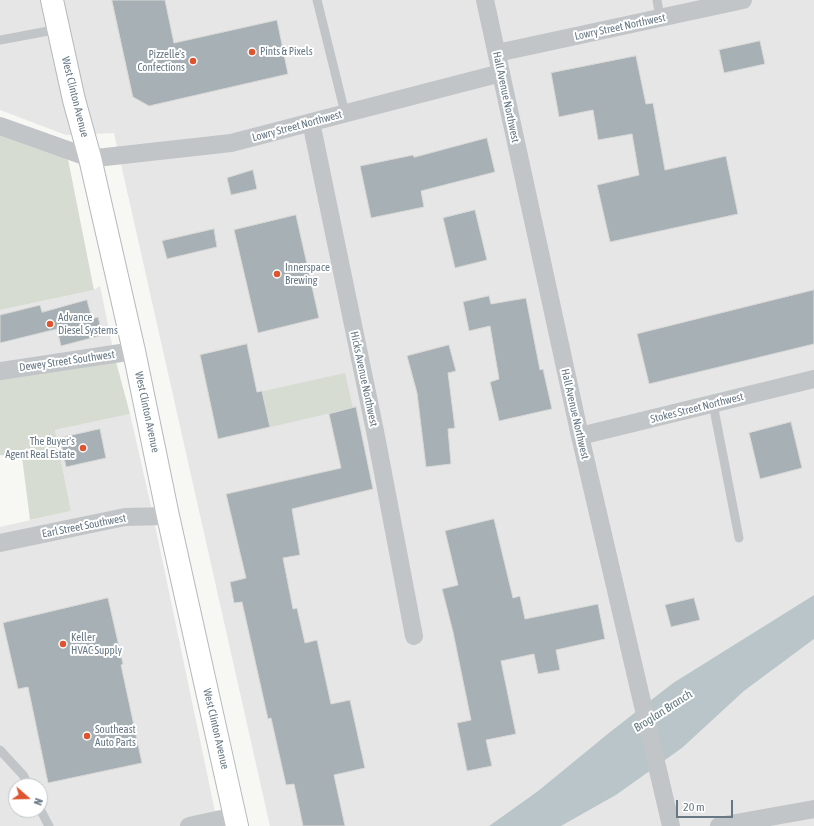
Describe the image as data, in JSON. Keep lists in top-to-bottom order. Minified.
{"streets":{"street":["Lowry Street Northwest","West Clinton Avenue","Hall Avenue Northwest","Dewey Street Southwest","Hicks Avenue Northwest","Stokes Street Northwest","Earl Street Southwest"]},"crossings":[["Lowry Street Northwest","West Clinton Avenue"],["Lowry Street Northwest","Hall Avenue Northwest"],["Lowry Street Northwest","Hicks Avenue Northwest"],["West Clinton Avenue","Dewey Street Southwest"],["West Clinton Avenue","Earl Street Southwest"],["Hall Avenue Northwest","Stokes Street Northwest"]],"water":["Broglan Branch"],"places":["Pints & Pixels","Pizzelle's Confections","Innerspace Brewing","Advance Diesel Systems","The Buyer's Agent Real Estate","Keller HVAC Supply","Southeast Auto Parts"],"scale_bar":"20 m","north":"right"}
